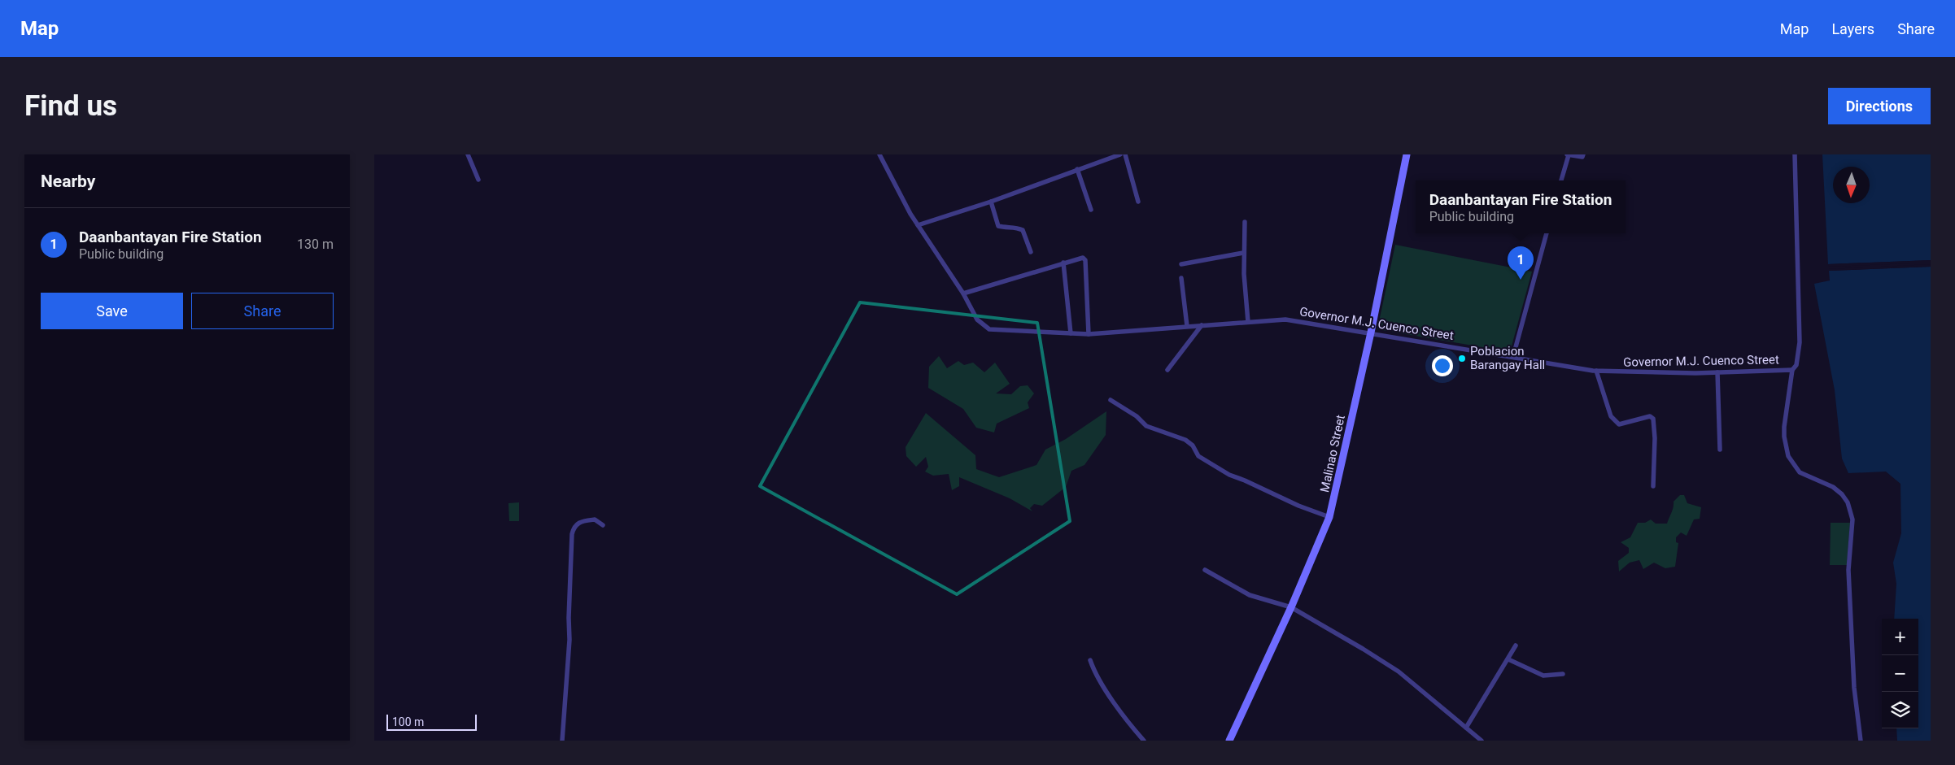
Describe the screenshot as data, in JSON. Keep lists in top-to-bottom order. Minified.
{"streets":{"main road":["Malinao Street"],"street":["Governor M.J. Cuenco Street"]},"crossings":[["Governor M.J. Cuenco Street","Malinao Street"]],"places":["Poblacion Barangay Hall"],"scale_bar":"100 m","north":"bottom","page":{"header":"Map","nav":["Map","Layers","Share"],"buttons":["Directions",["Save","Share"]],"title":"Find us","heading":"Nearby","popup":["Daanbantayan Fire Station","Public building"],"list":[{"mark":"1","name":"Daanbantayan Fire Station","note":"Public building","value":"130 m"}],"pins":"1","map_buttons":["+","−"],"scale":"100 m"}}
